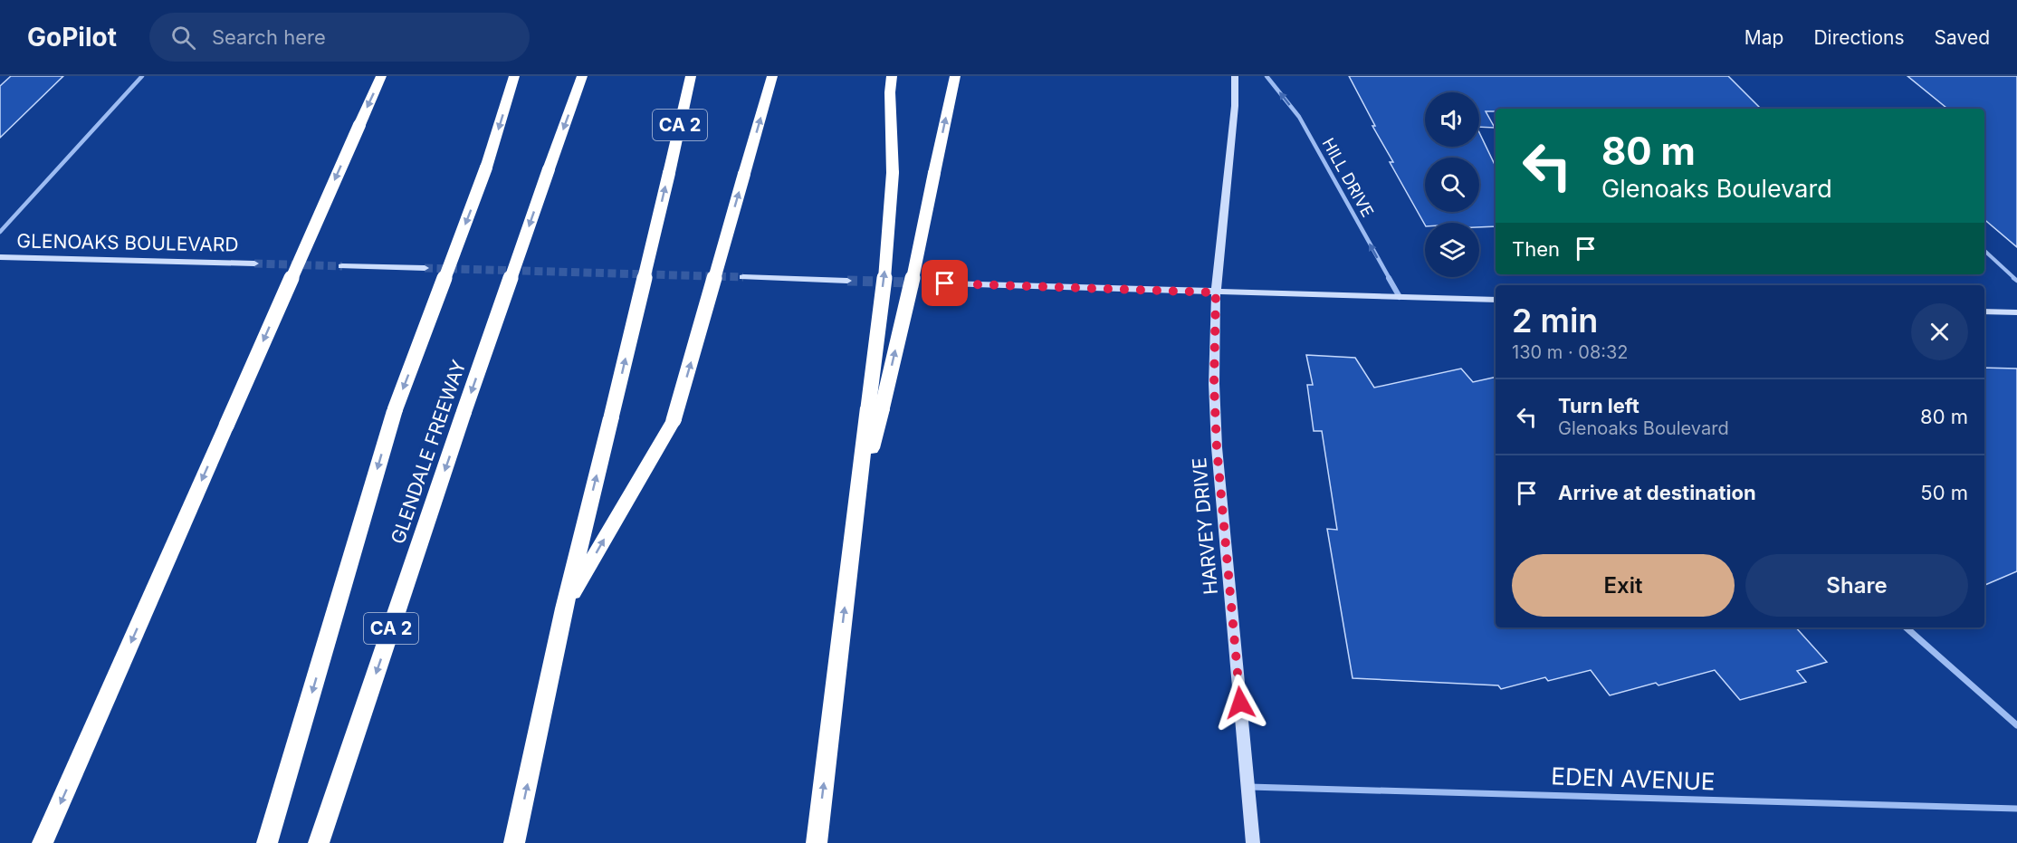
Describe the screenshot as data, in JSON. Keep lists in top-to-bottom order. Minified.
{"streets":{"highway":["CA 2","GLENDALE FREEWAY"],"street":["HILL DRIVE","GLENOAKS BOULEVARD","HARVEY DRIVE","EDEN AVENUE"]},"crossings":[["HARVEY DRIVE","EDEN AVENUE"]],"one_way":["HILL DRIVE"],"page":{"header":"GoPilot","search":"Search here","nav":["Map","Directions","Saved"],"turn":["80 m","Glenoaks Boulevard"],"then":"Then","heading":["2 min","130 m · 08:32"],"list":[{"name":"Turn left","note":"Glenoaks Boulevard","value":"80 m"},{"name":"Arrive at destination","value":"50 m"}],"buttons":["Exit","Share"]}}
